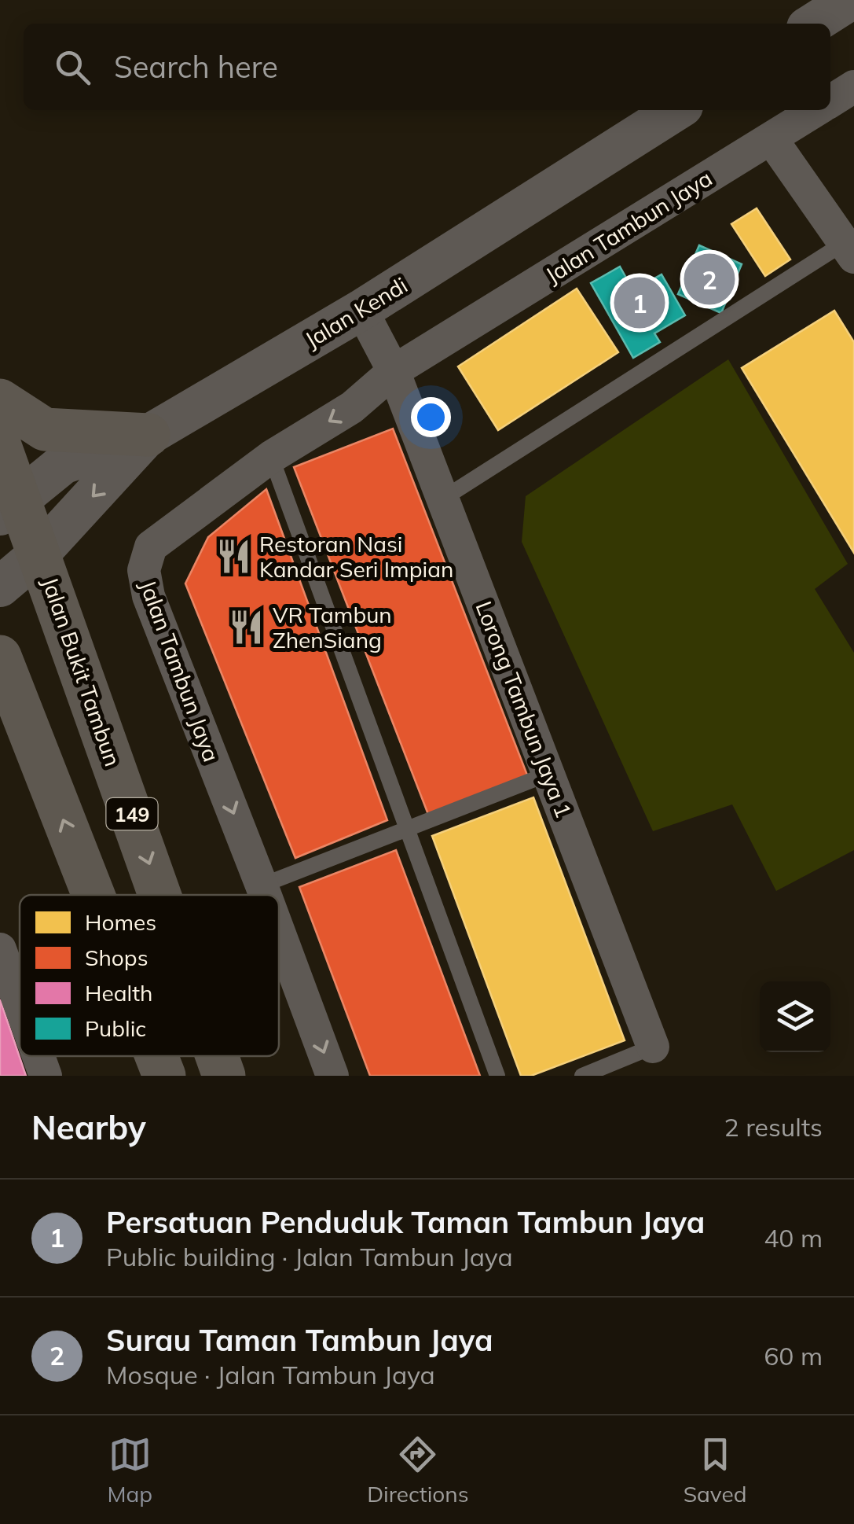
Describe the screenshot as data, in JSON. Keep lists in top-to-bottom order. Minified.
{"streets":{"main road":["Jalan Bukit Tambun","149"],"street":["Jalan Tambun Jaya","Jalan Kendi","Lorong Tambun Jaya 1"]},"crossings":[["Jalan Tambun Jaya","Lorong Tambun Jaya 1"],["Jalan Kendi","Jalan Bukit Tambun"]],"one_way":["Jalan Tambun Jaya"],"places":{"restaurant":["Restoran Nasi Kandar Seri Impian","VR Tambun ZhenSiang"]},"legend":["Homes","Shops","Health","Public"],"page":{"search":"Search here","pins":["2","1"],"heading":["Nearby","2 results"],"list":[{"mark":"1","name":"Persatuan Penduduk Taman Tambun Jaya","note":"Public building · Jalan Tambun Jaya","value":"40 m"},{"mark":"2","name":"Surau Taman Tambun Jaya","note":"Mosque · Jalan Tambun Jaya","value":"60 m"}],"nav":["Map","Directions","Saved"]}}
